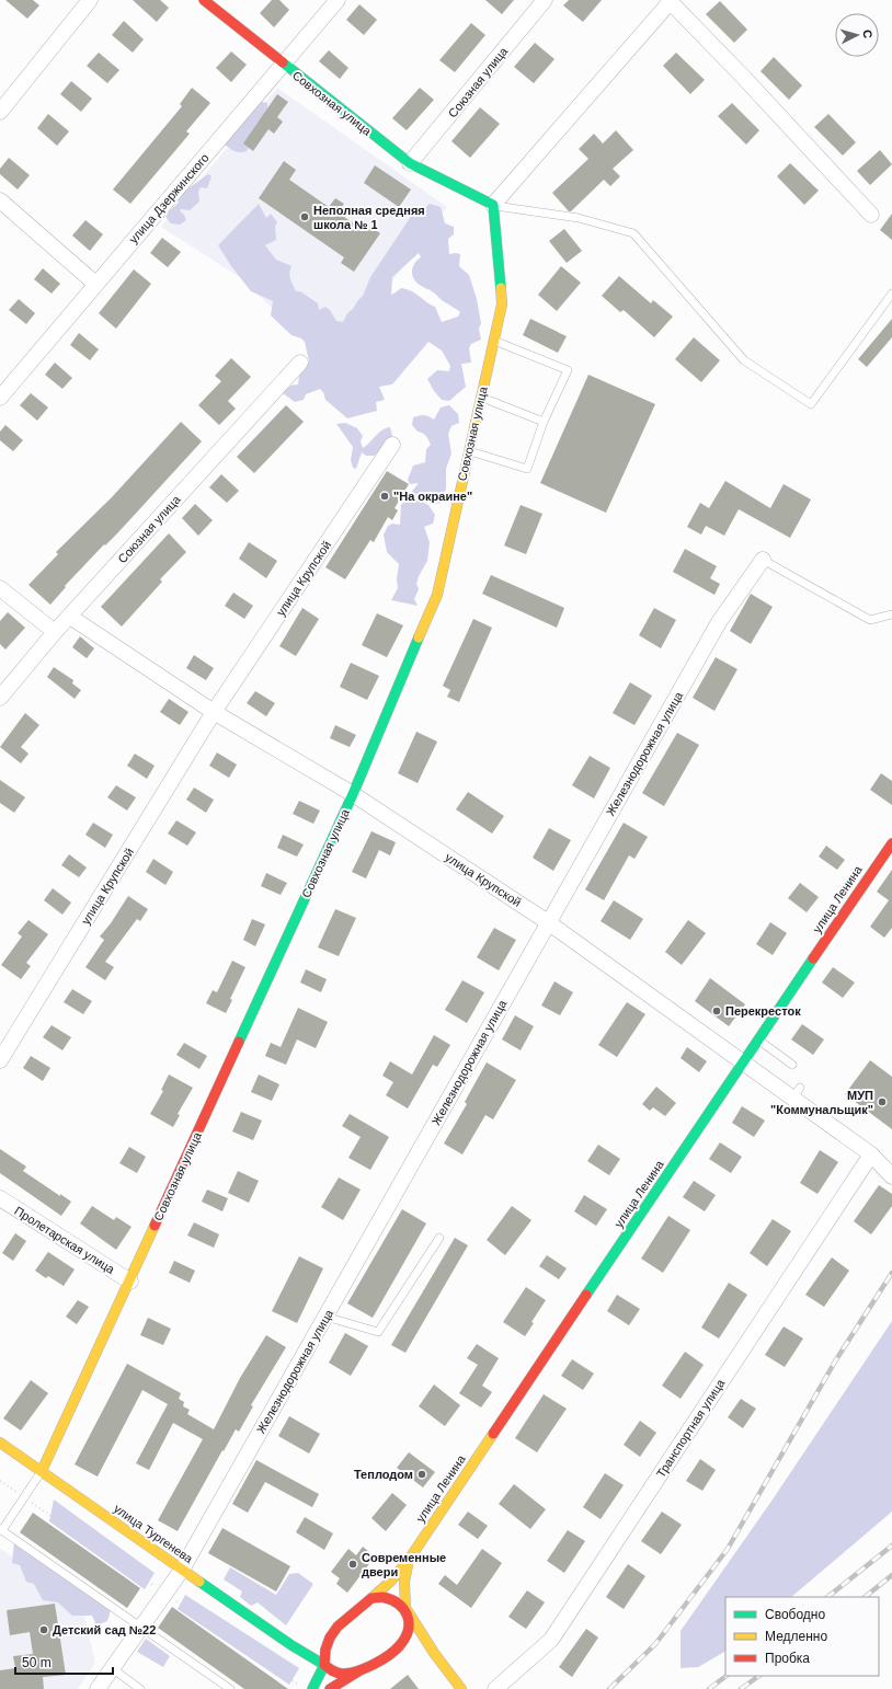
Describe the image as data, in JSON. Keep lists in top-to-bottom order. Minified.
{"streets":{"street":["Союзная улица","Совхозная улица","улица Дзержинского","улица Крупской","Железнодорожная улица","улица Ленина","Пролетарская улица","Транспортная улица","улица Тургенева"]},"crossings":[["Союзная улица","Совхозная улица"],["Союзная улица","улица Крупской"],["Совхозная улица","улица Дзержинского"],["Совхозная улица","улица Крупской"],["Совхозная улица","Пролетарская улица"],["Совхозная улица","улица Тургенева"],["улица Крупской","Железнодорожная улица"],["улица Крупской","улица Ленина"],["улица Крупской","Транспортная улица"],["Железнодорожная улица","улица Тургенева"],["улица Ленина","улица Тургенева"]],"places":["Неполная средняя школа № 1","\"На окраине\"","Перекресток","МУП \"Коммунальщик\"","Теплодом","Современные двери","Детский сад №22"],"legend":["Свободно","Медленно","Пробка"],"scale_bar":"50 m","north":"right"}
